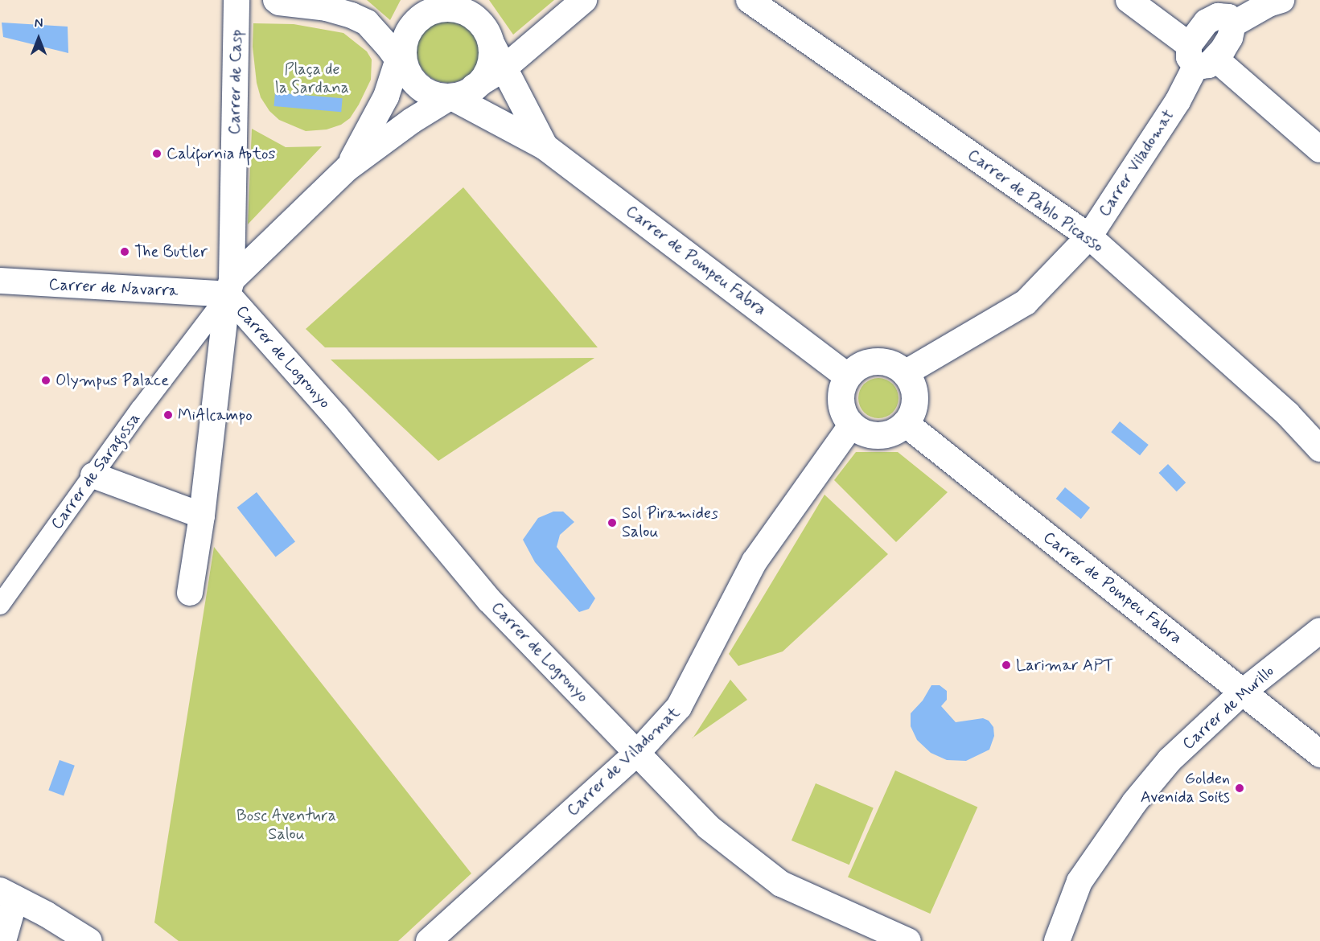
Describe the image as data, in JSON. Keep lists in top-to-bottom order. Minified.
{"streets":{"street":["Carrer de Casp","Carrer Viladomat","Carrer de Pablo Picasso","Carrer de Pompeu Fabra","Carrer de Navarra","Carrer de Logronyo","Carrer de Saragossa","Carrer de Murillo","Carrer de Viladomat"]},"crossings":[["Carrer de Casp","Carrer de Navarra"],["Carrer de Casp","Carrer de Logronyo"],["Carrer de Casp","Carrer de Saragossa"],["Carrer Viladomat","Carrer de Pablo Picasso"],["Carrer Viladomat","Carrer de Pompeu Fabra"],["Carrer Viladomat","Carrer de Viladomat"],["Carrer de Pompeu Fabra","Carrer de Saragossa"],["Carrer de Pompeu Fabra","Carrer de Murillo"],["Carrer de Pompeu Fabra","Carrer de Viladomat"],["Carrer de Navarra","Carrer de Logronyo"],["Carrer de Navarra","Carrer de Saragossa"],["Carrer de Logronyo","Carrer de Saragossa"],["Carrer de Logronyo","Carrer de Viladomat"]],"parks":["Plaça de la Sardana","Bosc Aventura Salou"],"places":["California Aptos","The Butler","Olympus Palace","MiAlcampo","Sol Piramides Salou","Larimar APT","Golden Avenida Soits"],"north":"top"}
